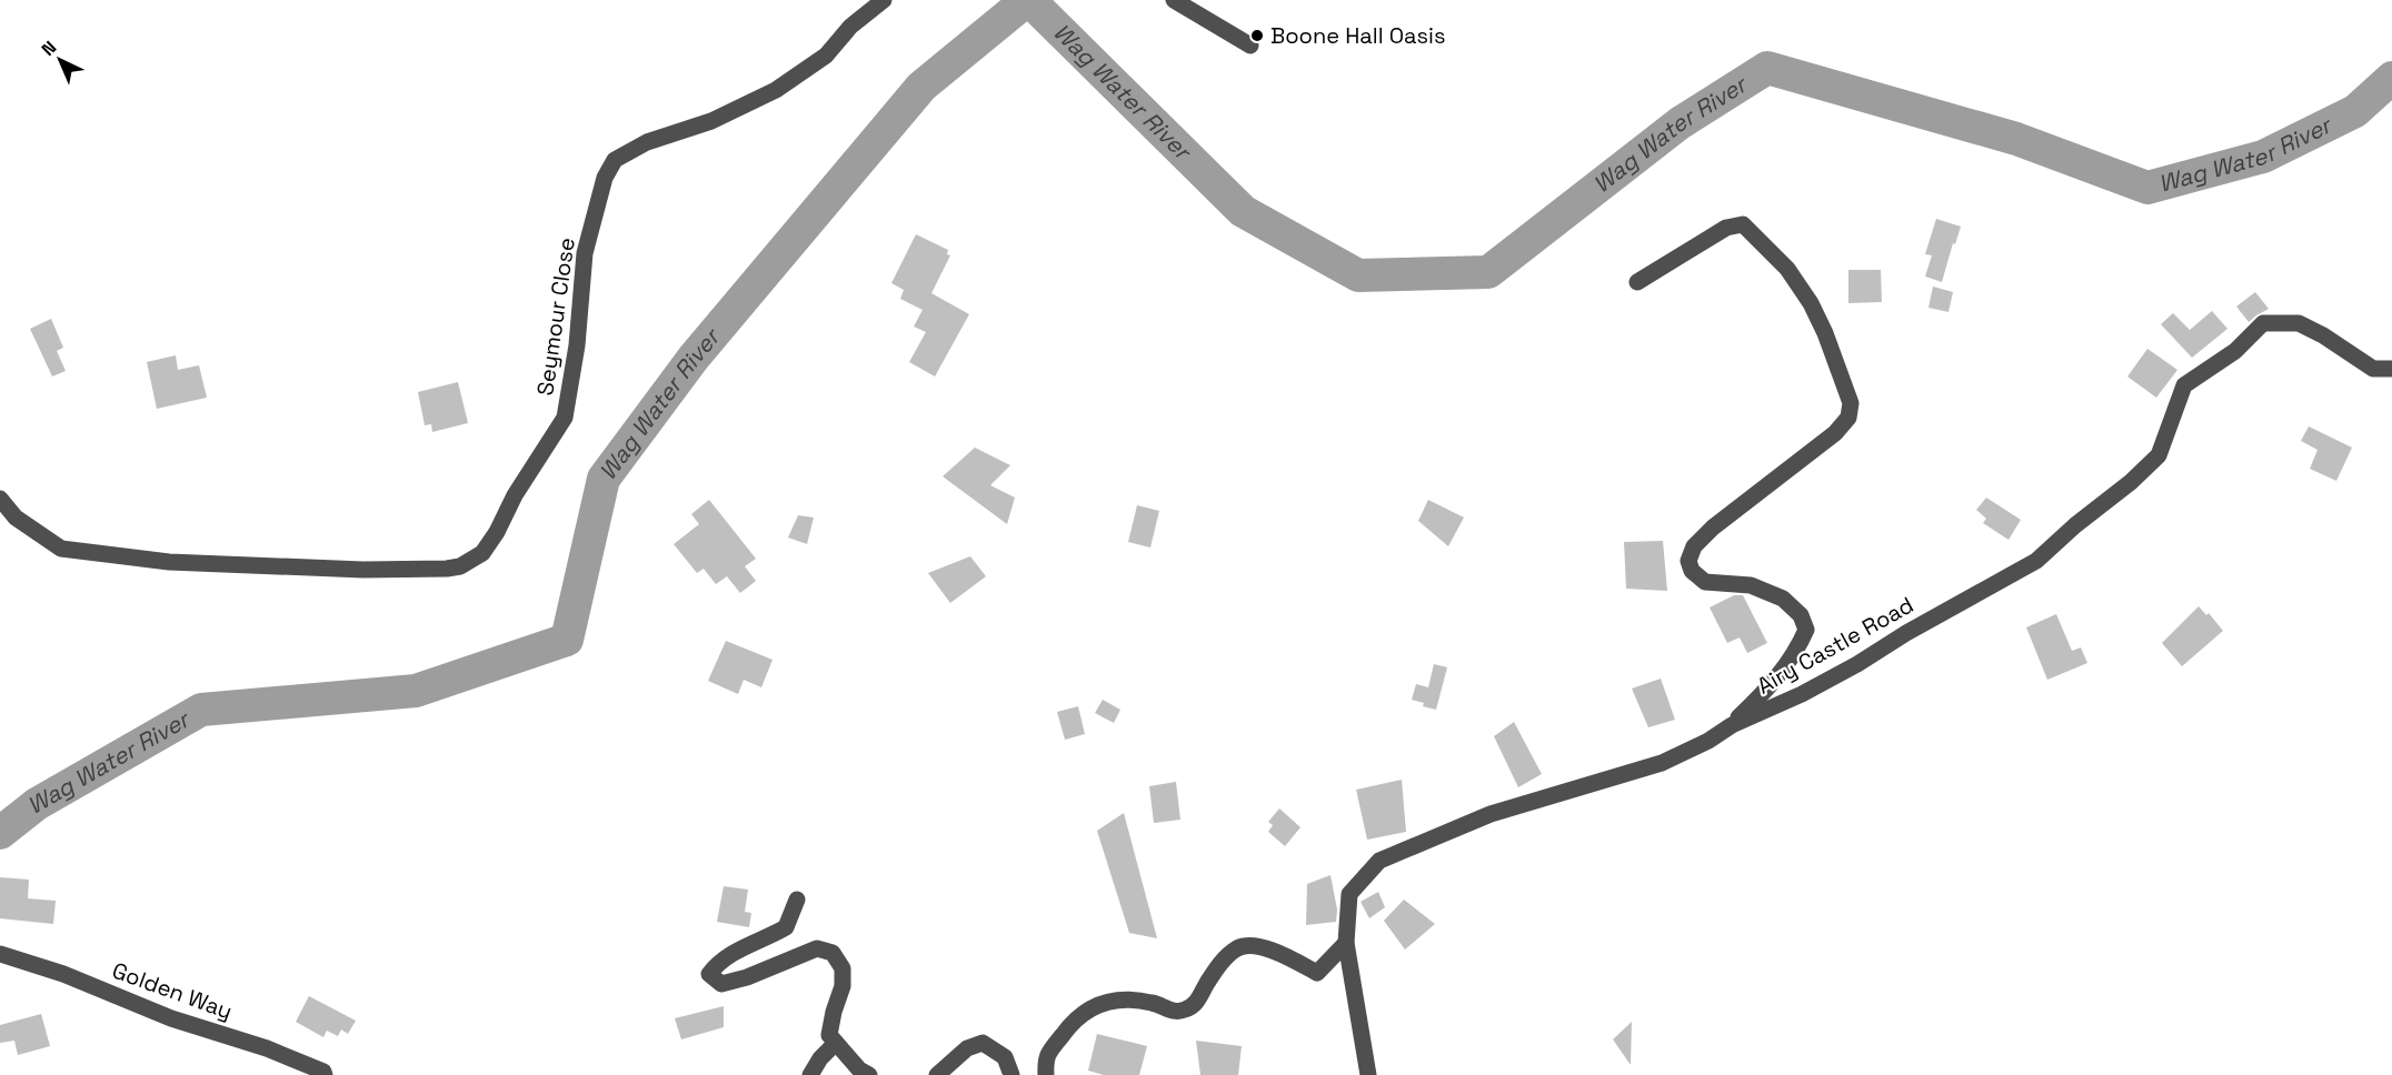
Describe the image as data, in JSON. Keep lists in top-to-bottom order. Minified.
{"streets":{"street":["Seymour Close","Airy Castle Road","Golden Way"]},"water":["Wag Water River"],"places":["Boone Hall Oasis"],"north":"top left"}
